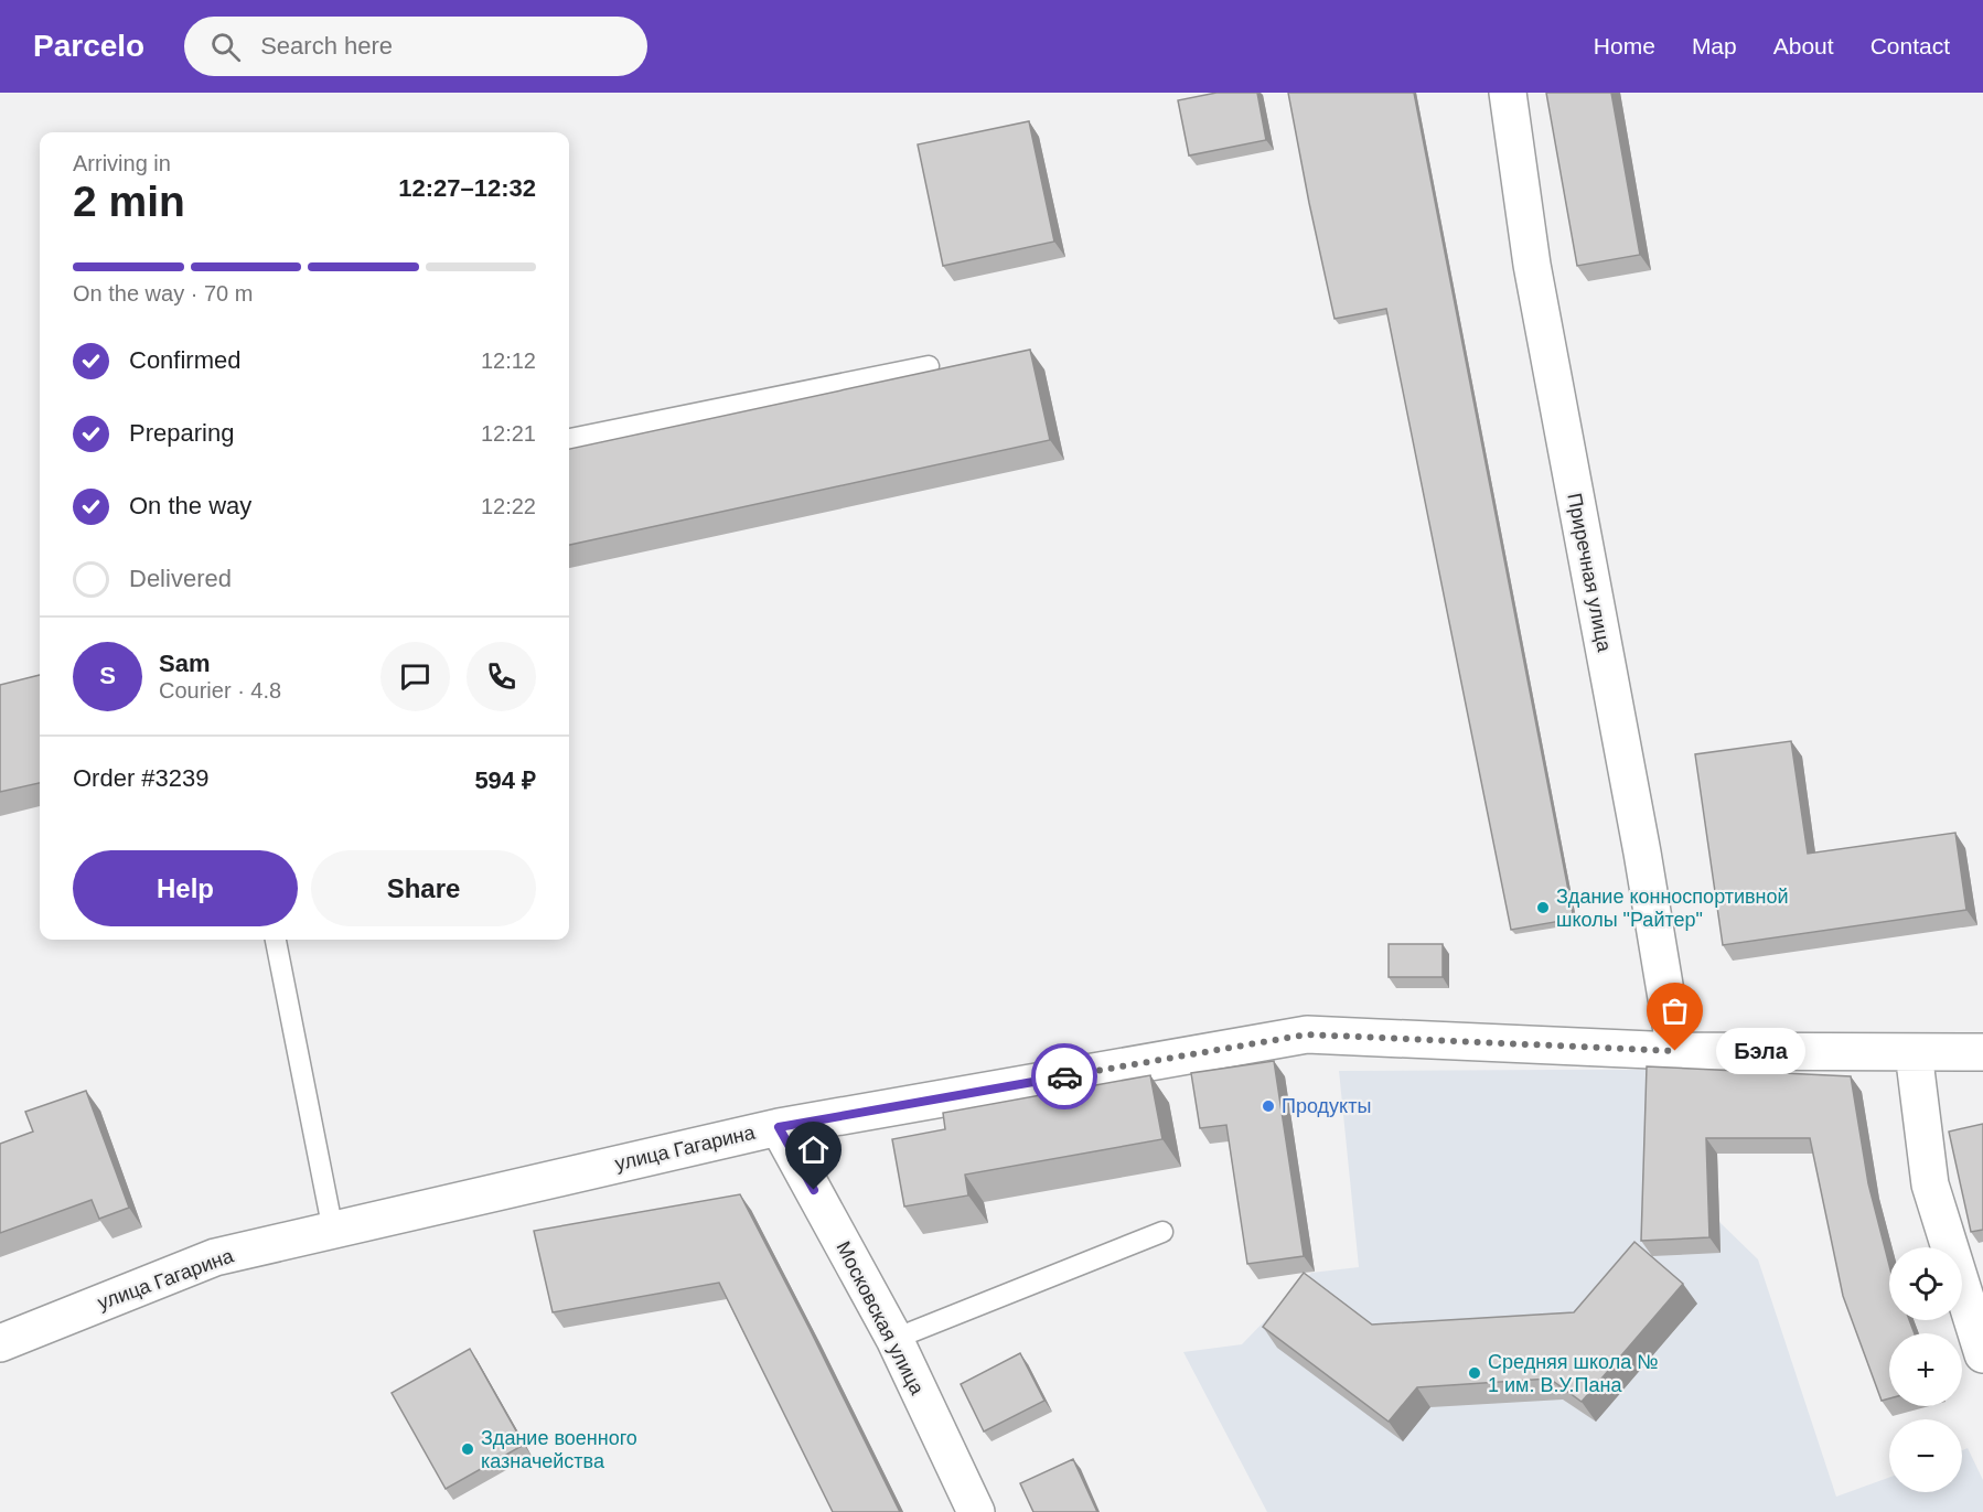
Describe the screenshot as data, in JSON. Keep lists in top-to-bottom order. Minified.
{"streets":{"street":["Приречная улица","улица Гагарина","Московская улица"]},"crossings":[["Приречная улица","улица Гагарина"],["улица Гагарина","Московская улица"]],"places":["Здание конноспортивной школы \"Райтер\"","Бэла","Продукты","Средняя школа № 1 им. В.У.Пана","Здание военного казначейства"],"page":{"header":"Parcelo","search":"Search here","nav":["Home","Map","About","Contact"],"heading":["2 min","Arriving in","12:27–12:32"],"panel":["Sam","Courier · 4.8","Order #3239","594 ₽"],"bar":"On the way · 70 m","list":[["Confirmed","12:12"],["Preparing","12:21"],["On the way","12:22"],"Delivered"],"round":"S","buttons":["Help","Share"],"bubble":"Бэла","map_buttons":["+","−"]}}
